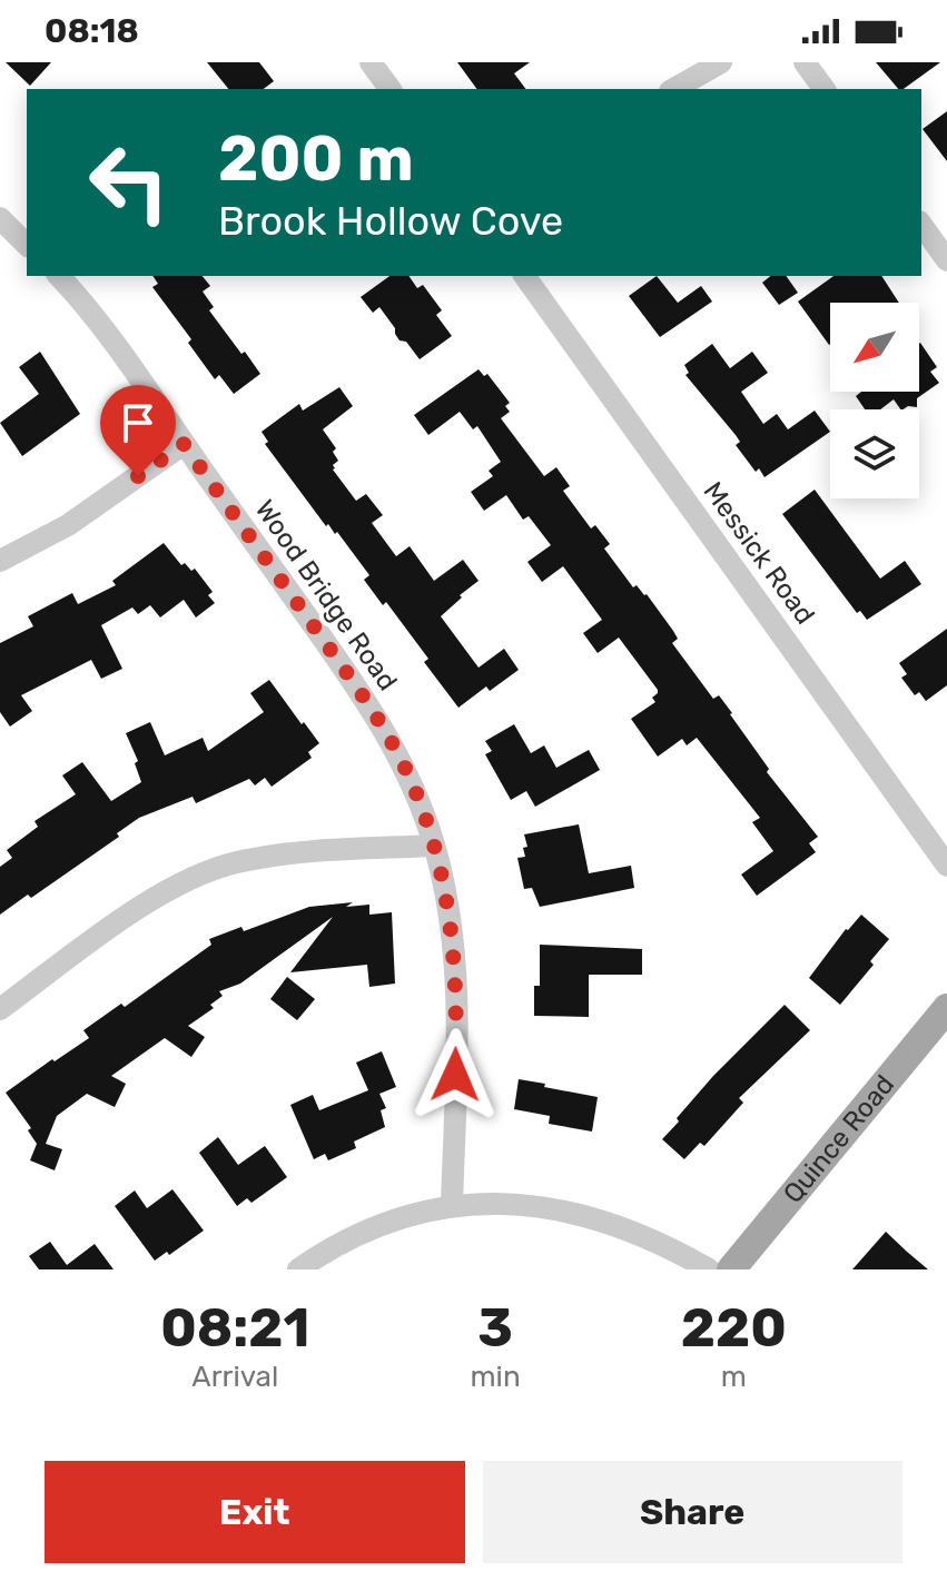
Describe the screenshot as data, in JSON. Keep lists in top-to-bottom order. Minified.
{"streets":{"main road":["Quince Road"],"street":["Messick Road","Wood Bridge Road"]},"north":"bottom left","page":{"status":"08:18","turn":["200 m","Brook Hollow Cove"],"eta":["08:21","Arrival","3","min","220","m"],"buttons":["Exit","Share"]}}
